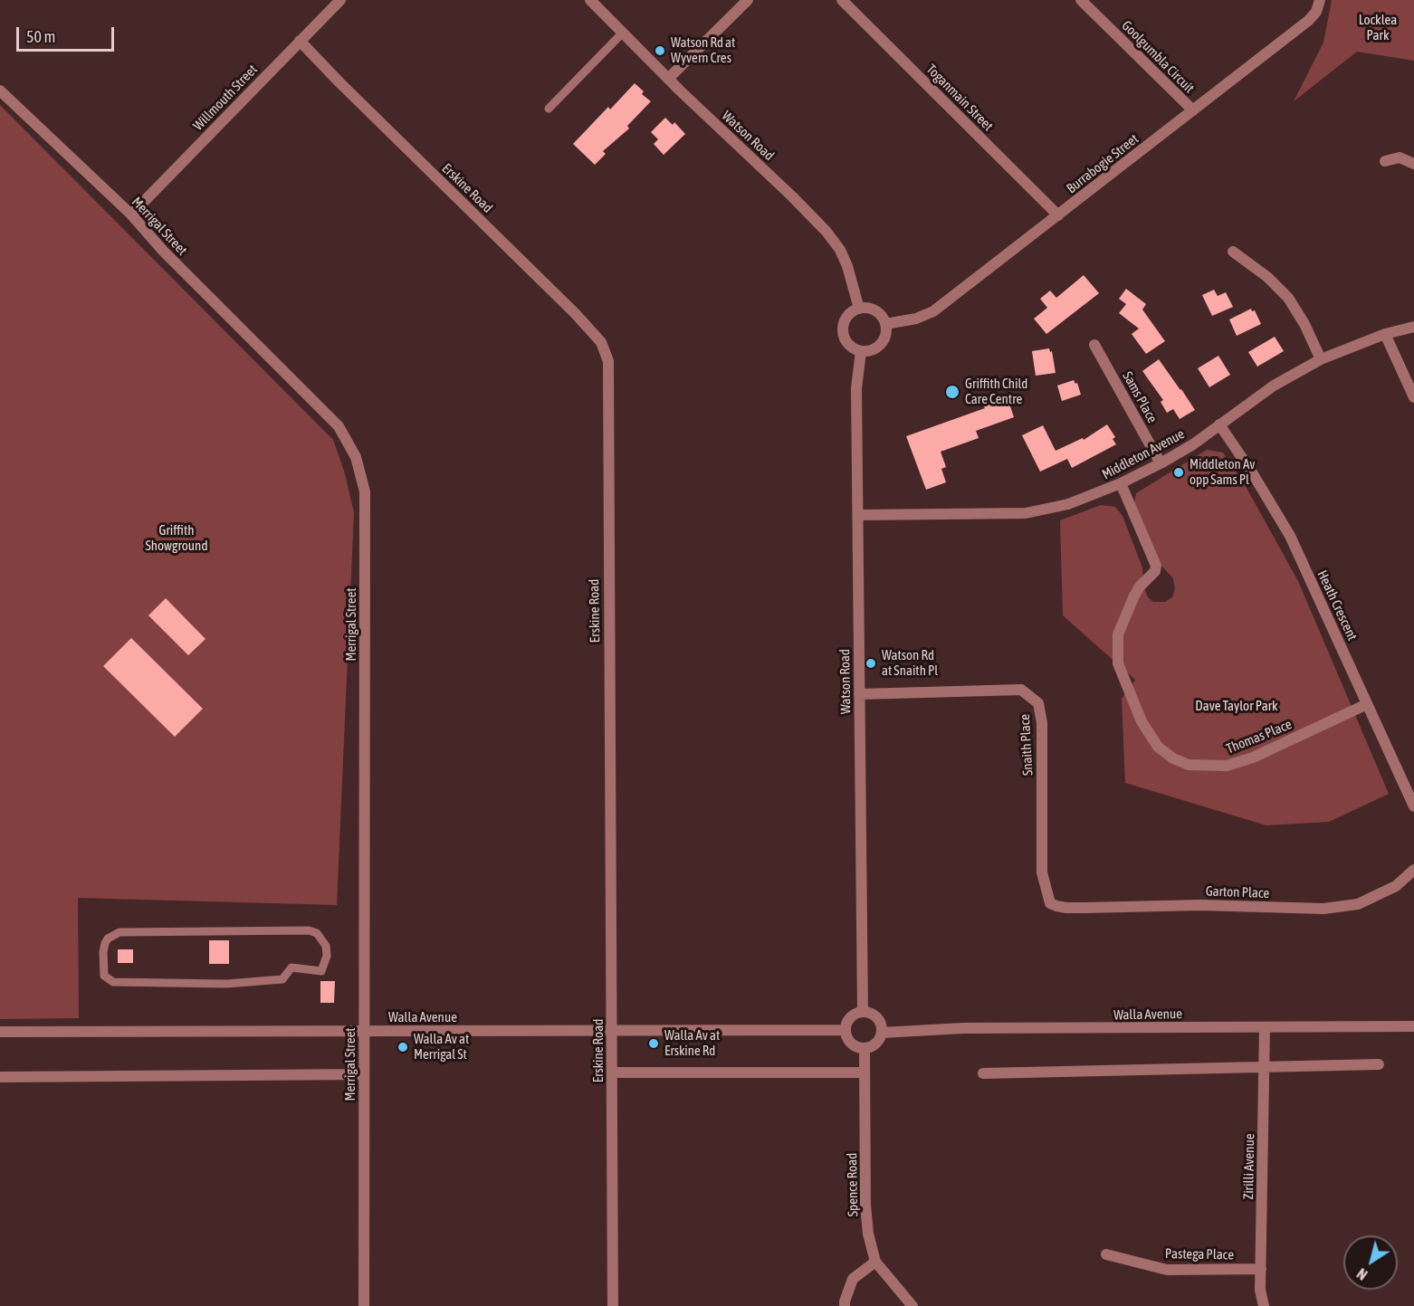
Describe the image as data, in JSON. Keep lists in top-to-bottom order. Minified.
{"streets":{"street":["Goolgumbla Circuit","Willmouth Street","Toganmain Street","Watson Road","Burrabogie Street","Erskine Road","Merrigal Street","Sams Place","Middleton Avenue","Heath Crescent","Thomas Place","Snaith Place","Garton Place","Walla Avenue","Zirilli Avenue","Spence Road","Pastega Place"]},"crossings":[["Goolgumbla Circuit","Burrabogie Street"],["Willmouth Street","Erskine Road"],["Willmouth Street","Merrigal Street"],["Toganmain Street","Burrabogie Street"],["Watson Road","Burrabogie Street"],["Watson Road","Middleton Avenue"],["Watson Road","Snaith Place"],["Watson Road","Walla Avenue"],["Watson Road","Spence Road"],["Erskine Road","Walla Avenue"],["Merrigal Street","Walla Avenue"],["Sams Place","Middleton Avenue"],["Middleton Avenue","Heath Crescent"],["Middleton Avenue","Thomas Place"],["Heath Crescent","Thomas Place"],["Snaith Place","Garton Place"],["Walla Avenue","Zirilli Avenue"],["Walla Avenue","Spence Road"],["Zirilli Avenue","Pastega Place"]],"parks":["Locklea Park","Griffith Showground","Dave Taylor Park"],"places":["Watson Rd at Wyvern Cres","Griffith Child Care Centre","Middleton Av opp Sams Pl","Watson Rd at Snaith Pl","Walla Av at Erskine Rd","Walla Av at Merrigal St"],"scale_bar":"50 m","north":"bottom left"}
